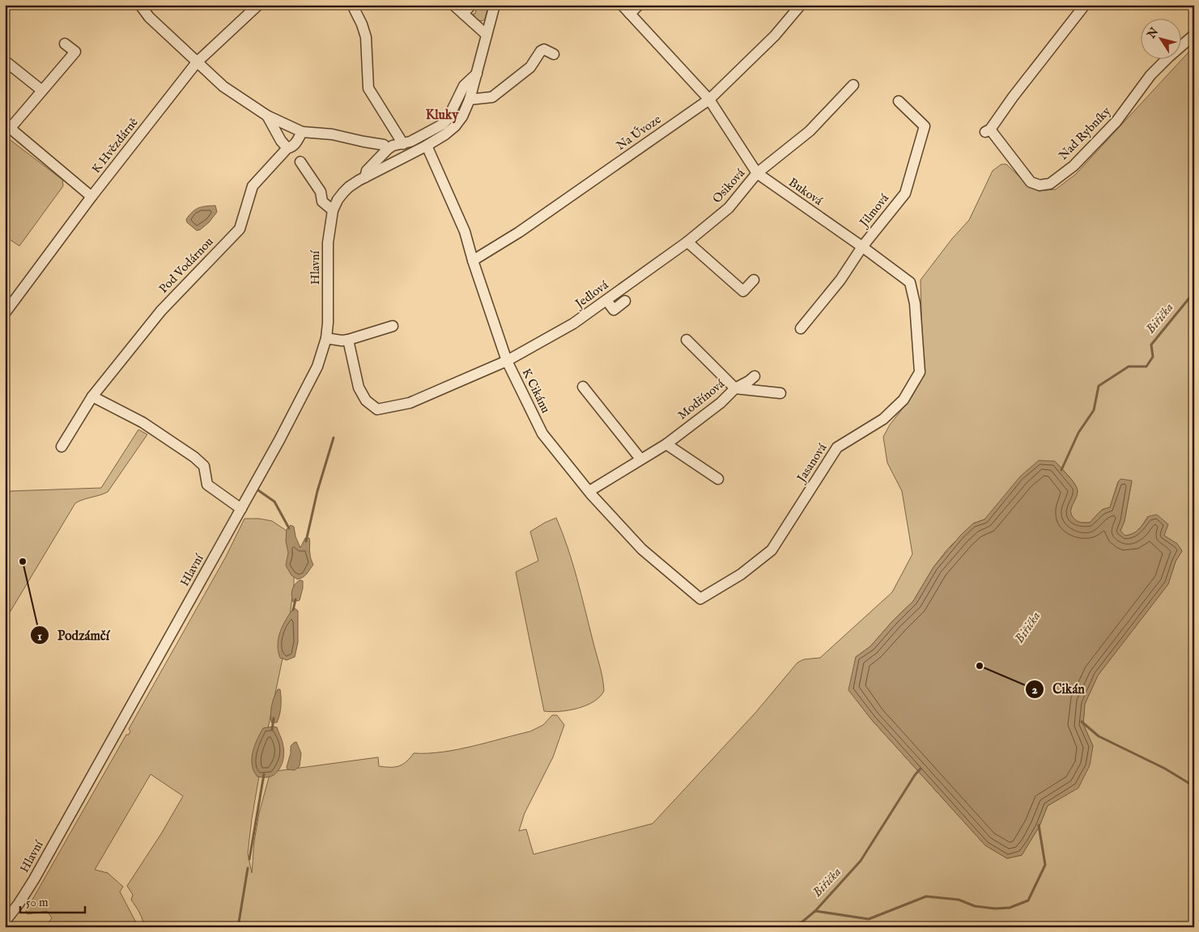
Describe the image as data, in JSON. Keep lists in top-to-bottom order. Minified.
{"streets":{"street":["Na Úvoze","Nad Rybníky","K Hvězdárně","Osiková","Buková","Jilmová","Pod Vodárnou","Hlavní","Jedlová","K Cikánu","Modřínová","Jasanová"]},"crossings":[["Na Úvoze","Buková"],["Na Úvoze","K Cikánu"],["Osiková","Buková"],["Osiková","Jedlová"],["Buková","Jilmová"],["Buková","Jasanová"],["Hlavní","K Cikánu"],["Jedlová","K Cikánu"],["K Cikánu","Modřínová"],["K Cikánu","Jasanová"]],"districts":["Kluky"],"water":["Biřička"],"places":["Podzámčí","Cikán"],"scale_bar":"50 m","north":"top left"}
